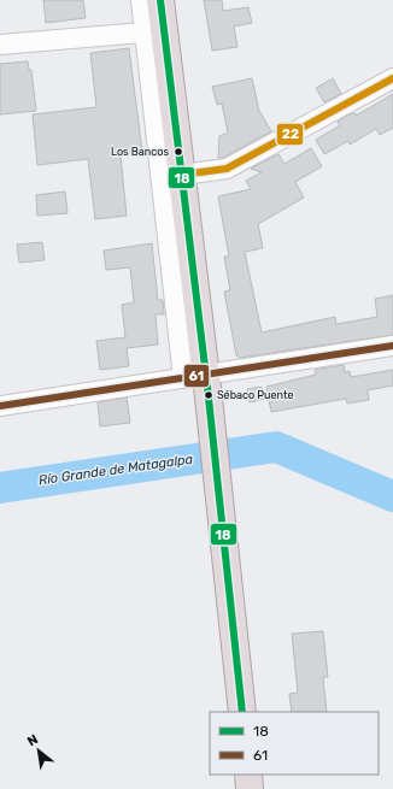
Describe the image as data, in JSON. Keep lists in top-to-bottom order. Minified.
{"water":["Río Grande de Matagalpa"],"places":["Los Bancos","Sébaco Puente"],"lines":["transit line 18","transit line 22","transit line 61"],"legend":["18","61"],"north":"top left"}
